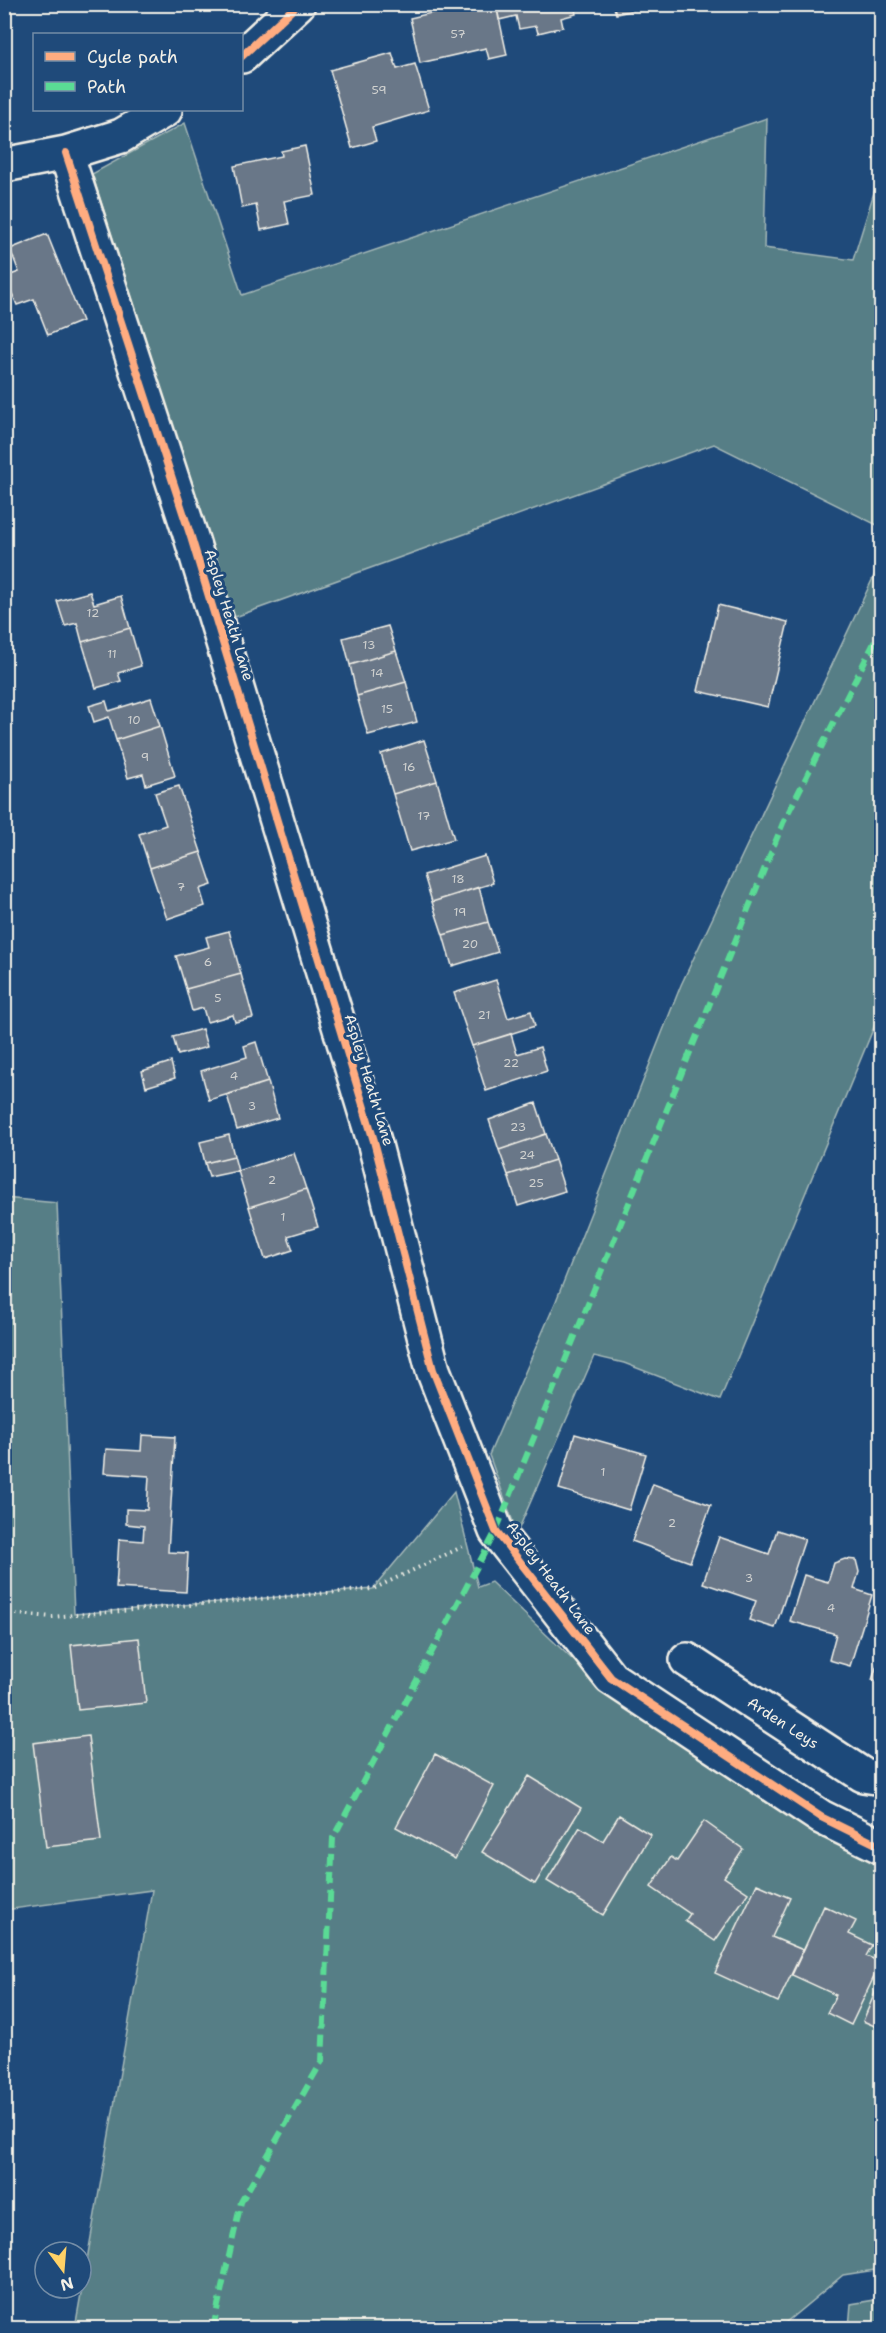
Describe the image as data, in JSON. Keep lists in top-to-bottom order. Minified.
{"streets":{"street":["Aspley Heath Lane","Arden Leys"]},"house_numbers":["57","59","12","13","11","14","15","10","9","16","17","18","7","19","20","6","5","21","22","4","3","23","24","2","25","1","1","2","3","4"],"legend":["Cycle path","Path"],"north":"bottom"}
